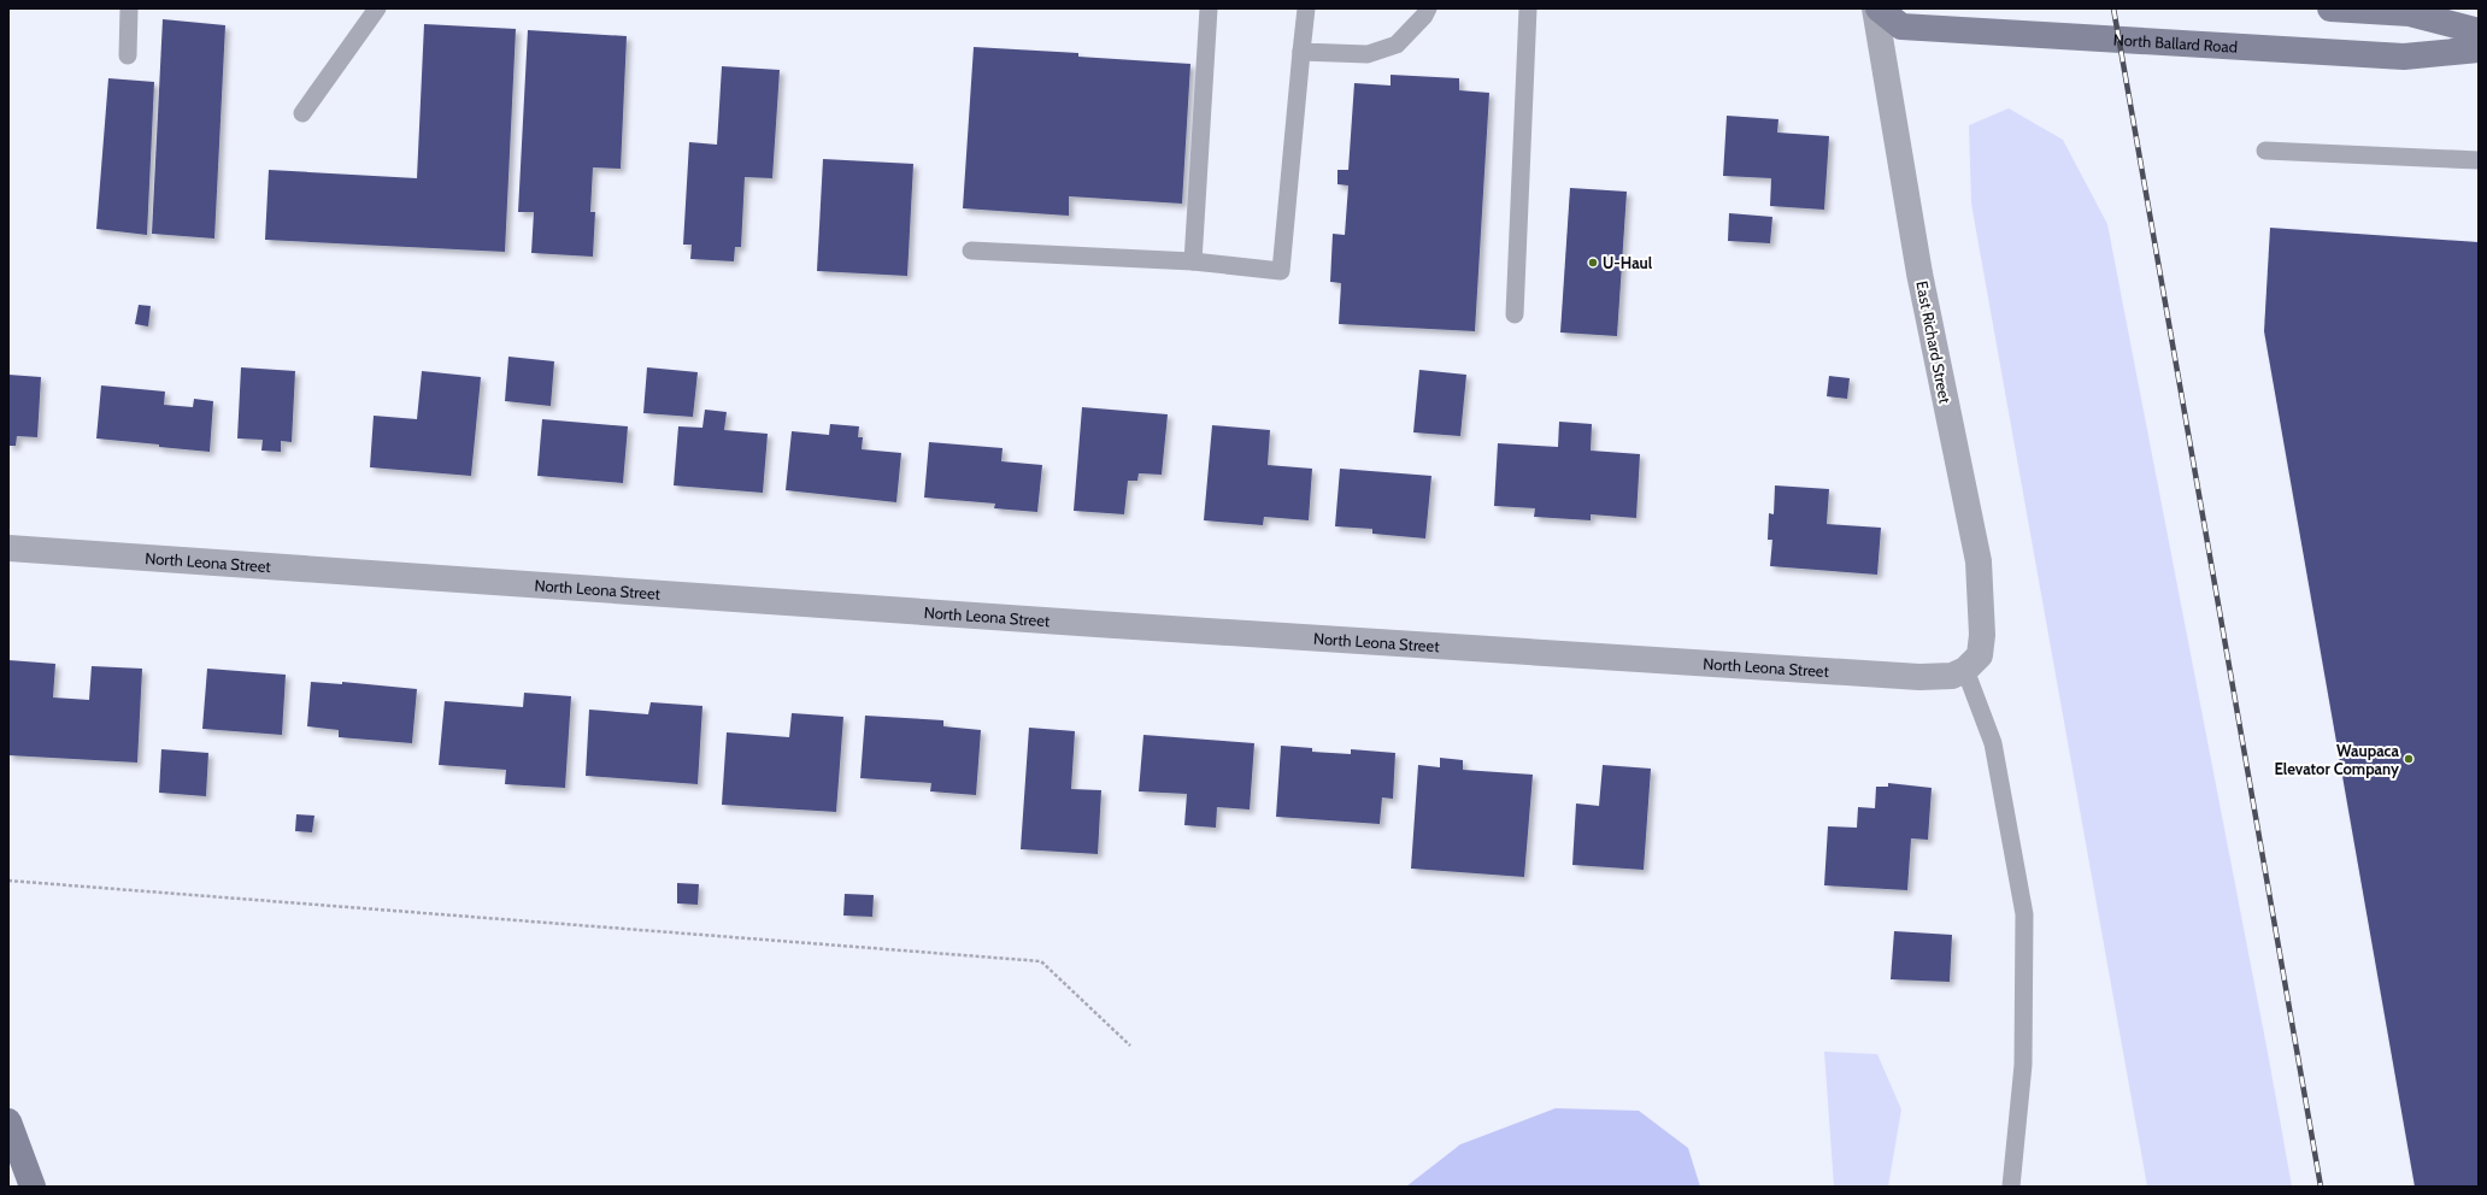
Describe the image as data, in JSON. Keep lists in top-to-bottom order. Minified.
{"streets":{"main road":["North Ballard Road"],"street":["East Richard Street","North Leona Street"]},"crossings":[["North Ballard Road","East Richard Street"],["East Richard Street","North Leona Street"]],"places":["U-Haul","Waupaca Elevator Company"]}
